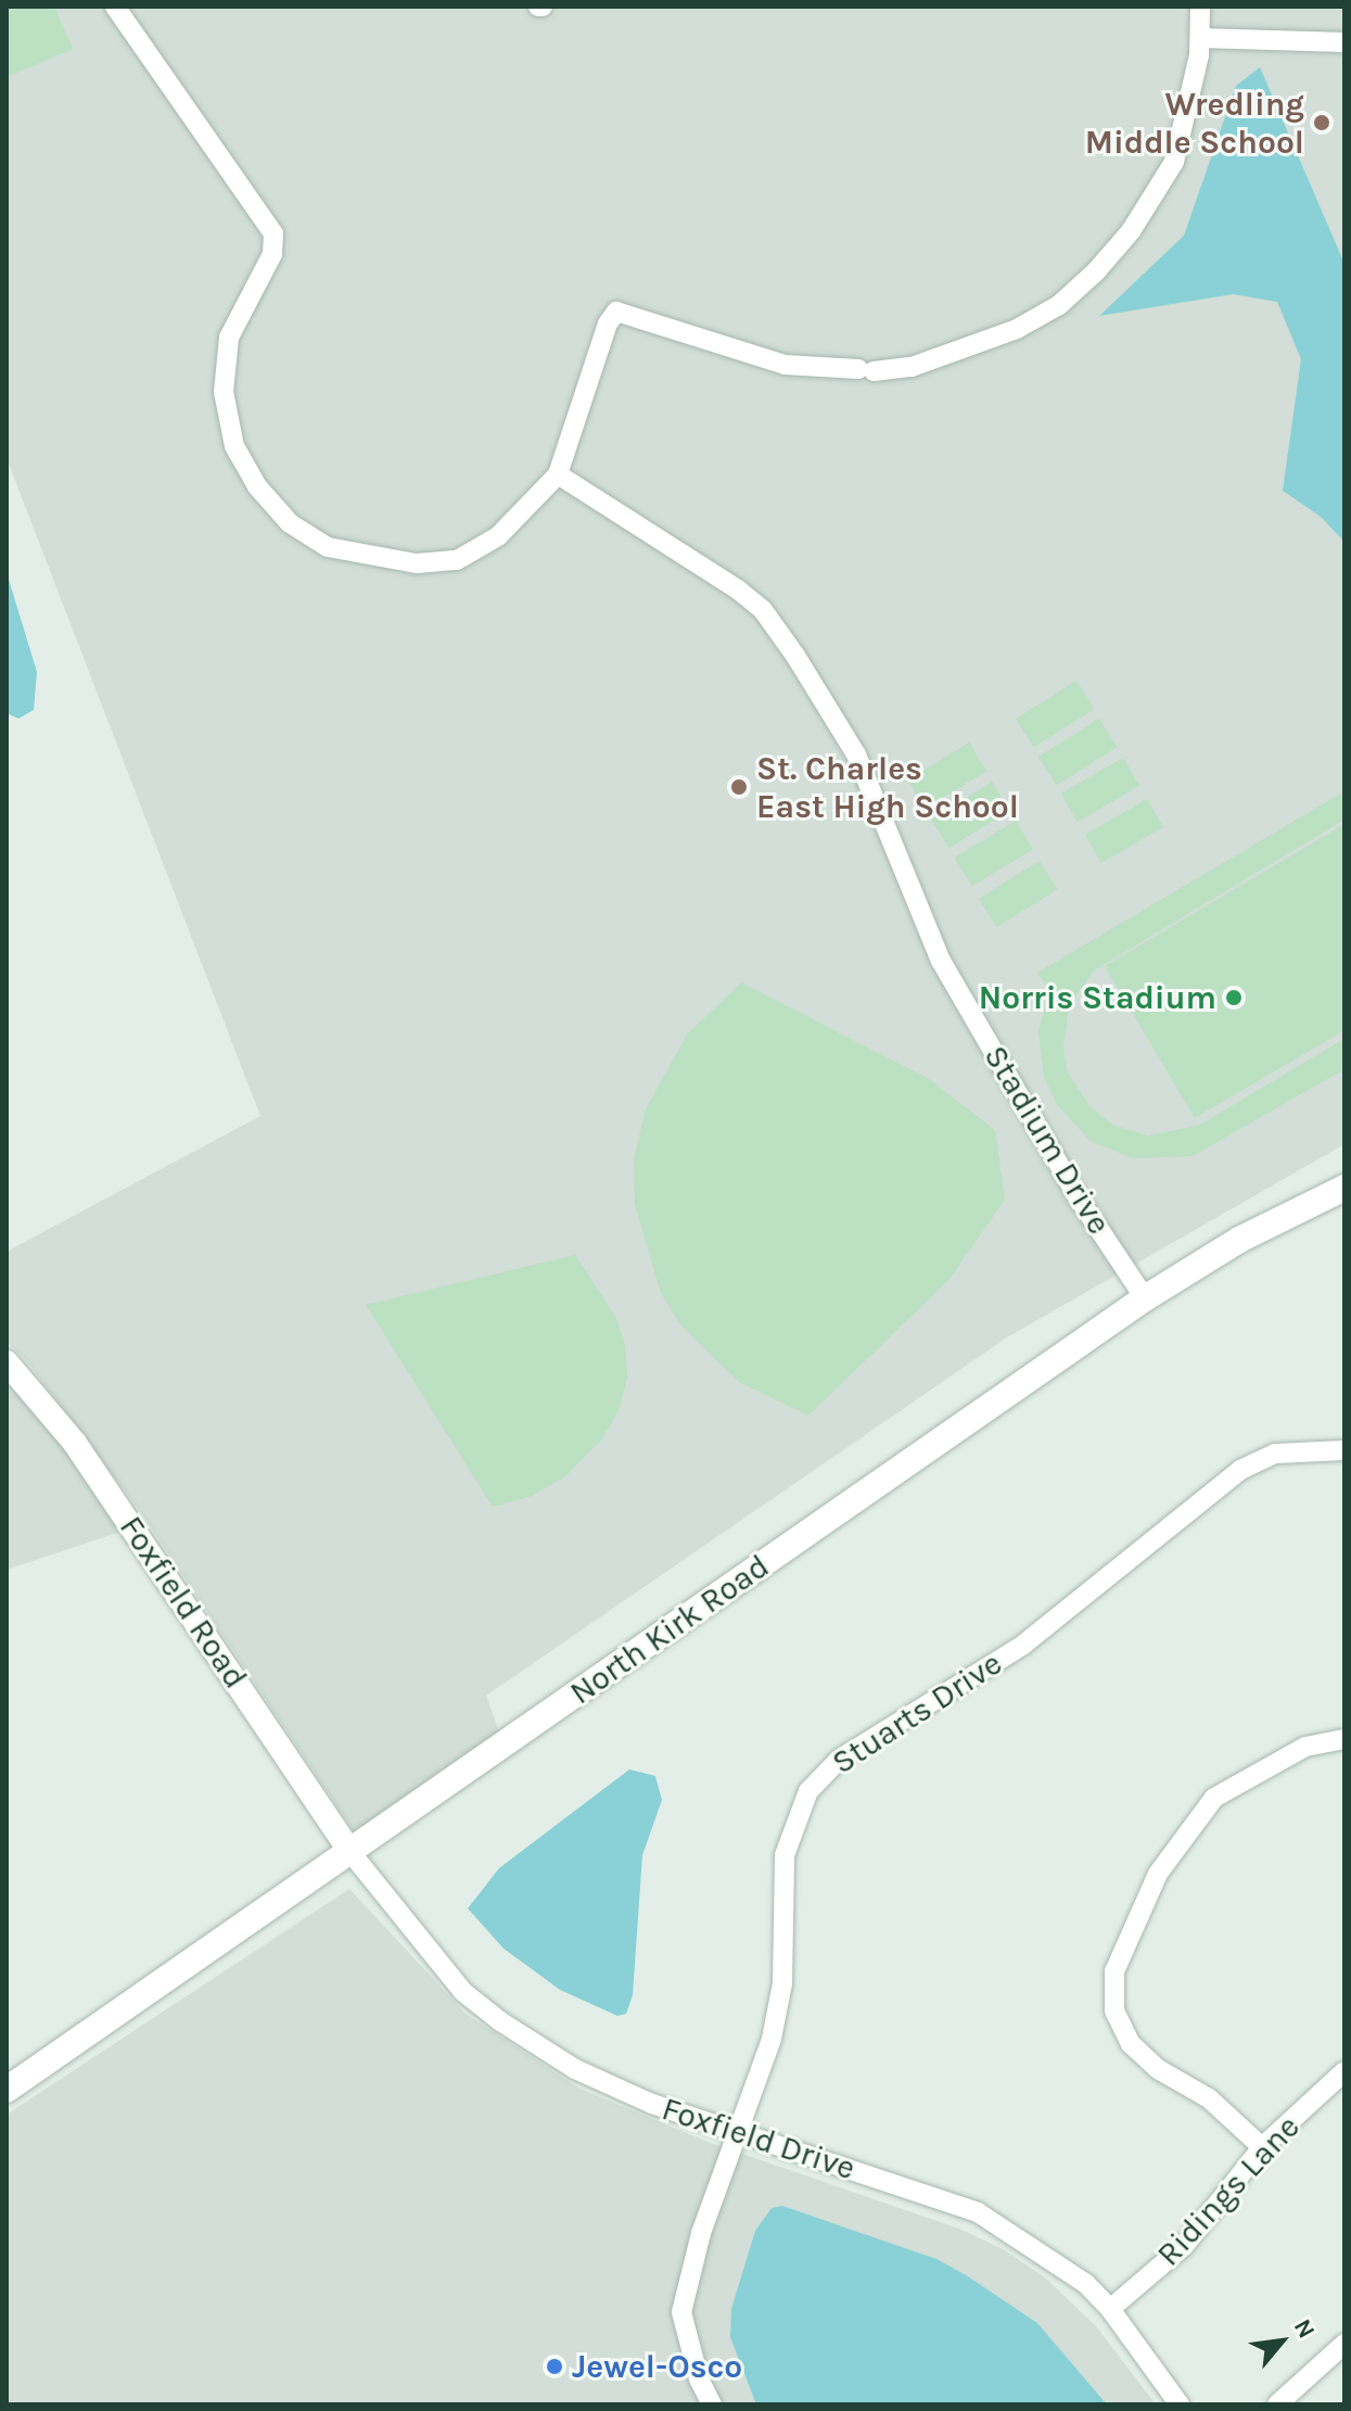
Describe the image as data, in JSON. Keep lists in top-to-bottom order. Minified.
{"streets":{"main road":["North Kirk Road"],"street":["Stadium Drive","Foxfield Road","Stuarts Drive","Foxfield Drive","Ridings Lane"]},"crossings":[["Stadium Drive","North Kirk Road"],["Foxfield Road","North Kirk Road"],["Foxfield Road","Foxfield Drive"],["North Kirk Road","Foxfield Drive"],["Stuarts Drive","Foxfield Drive"],["Foxfield Drive","Ridings Lane"]],"places":["Wredling Middle School","St. Charles East High School","Norris Stadium","Jewel-Osco"],"north":"top right"}
